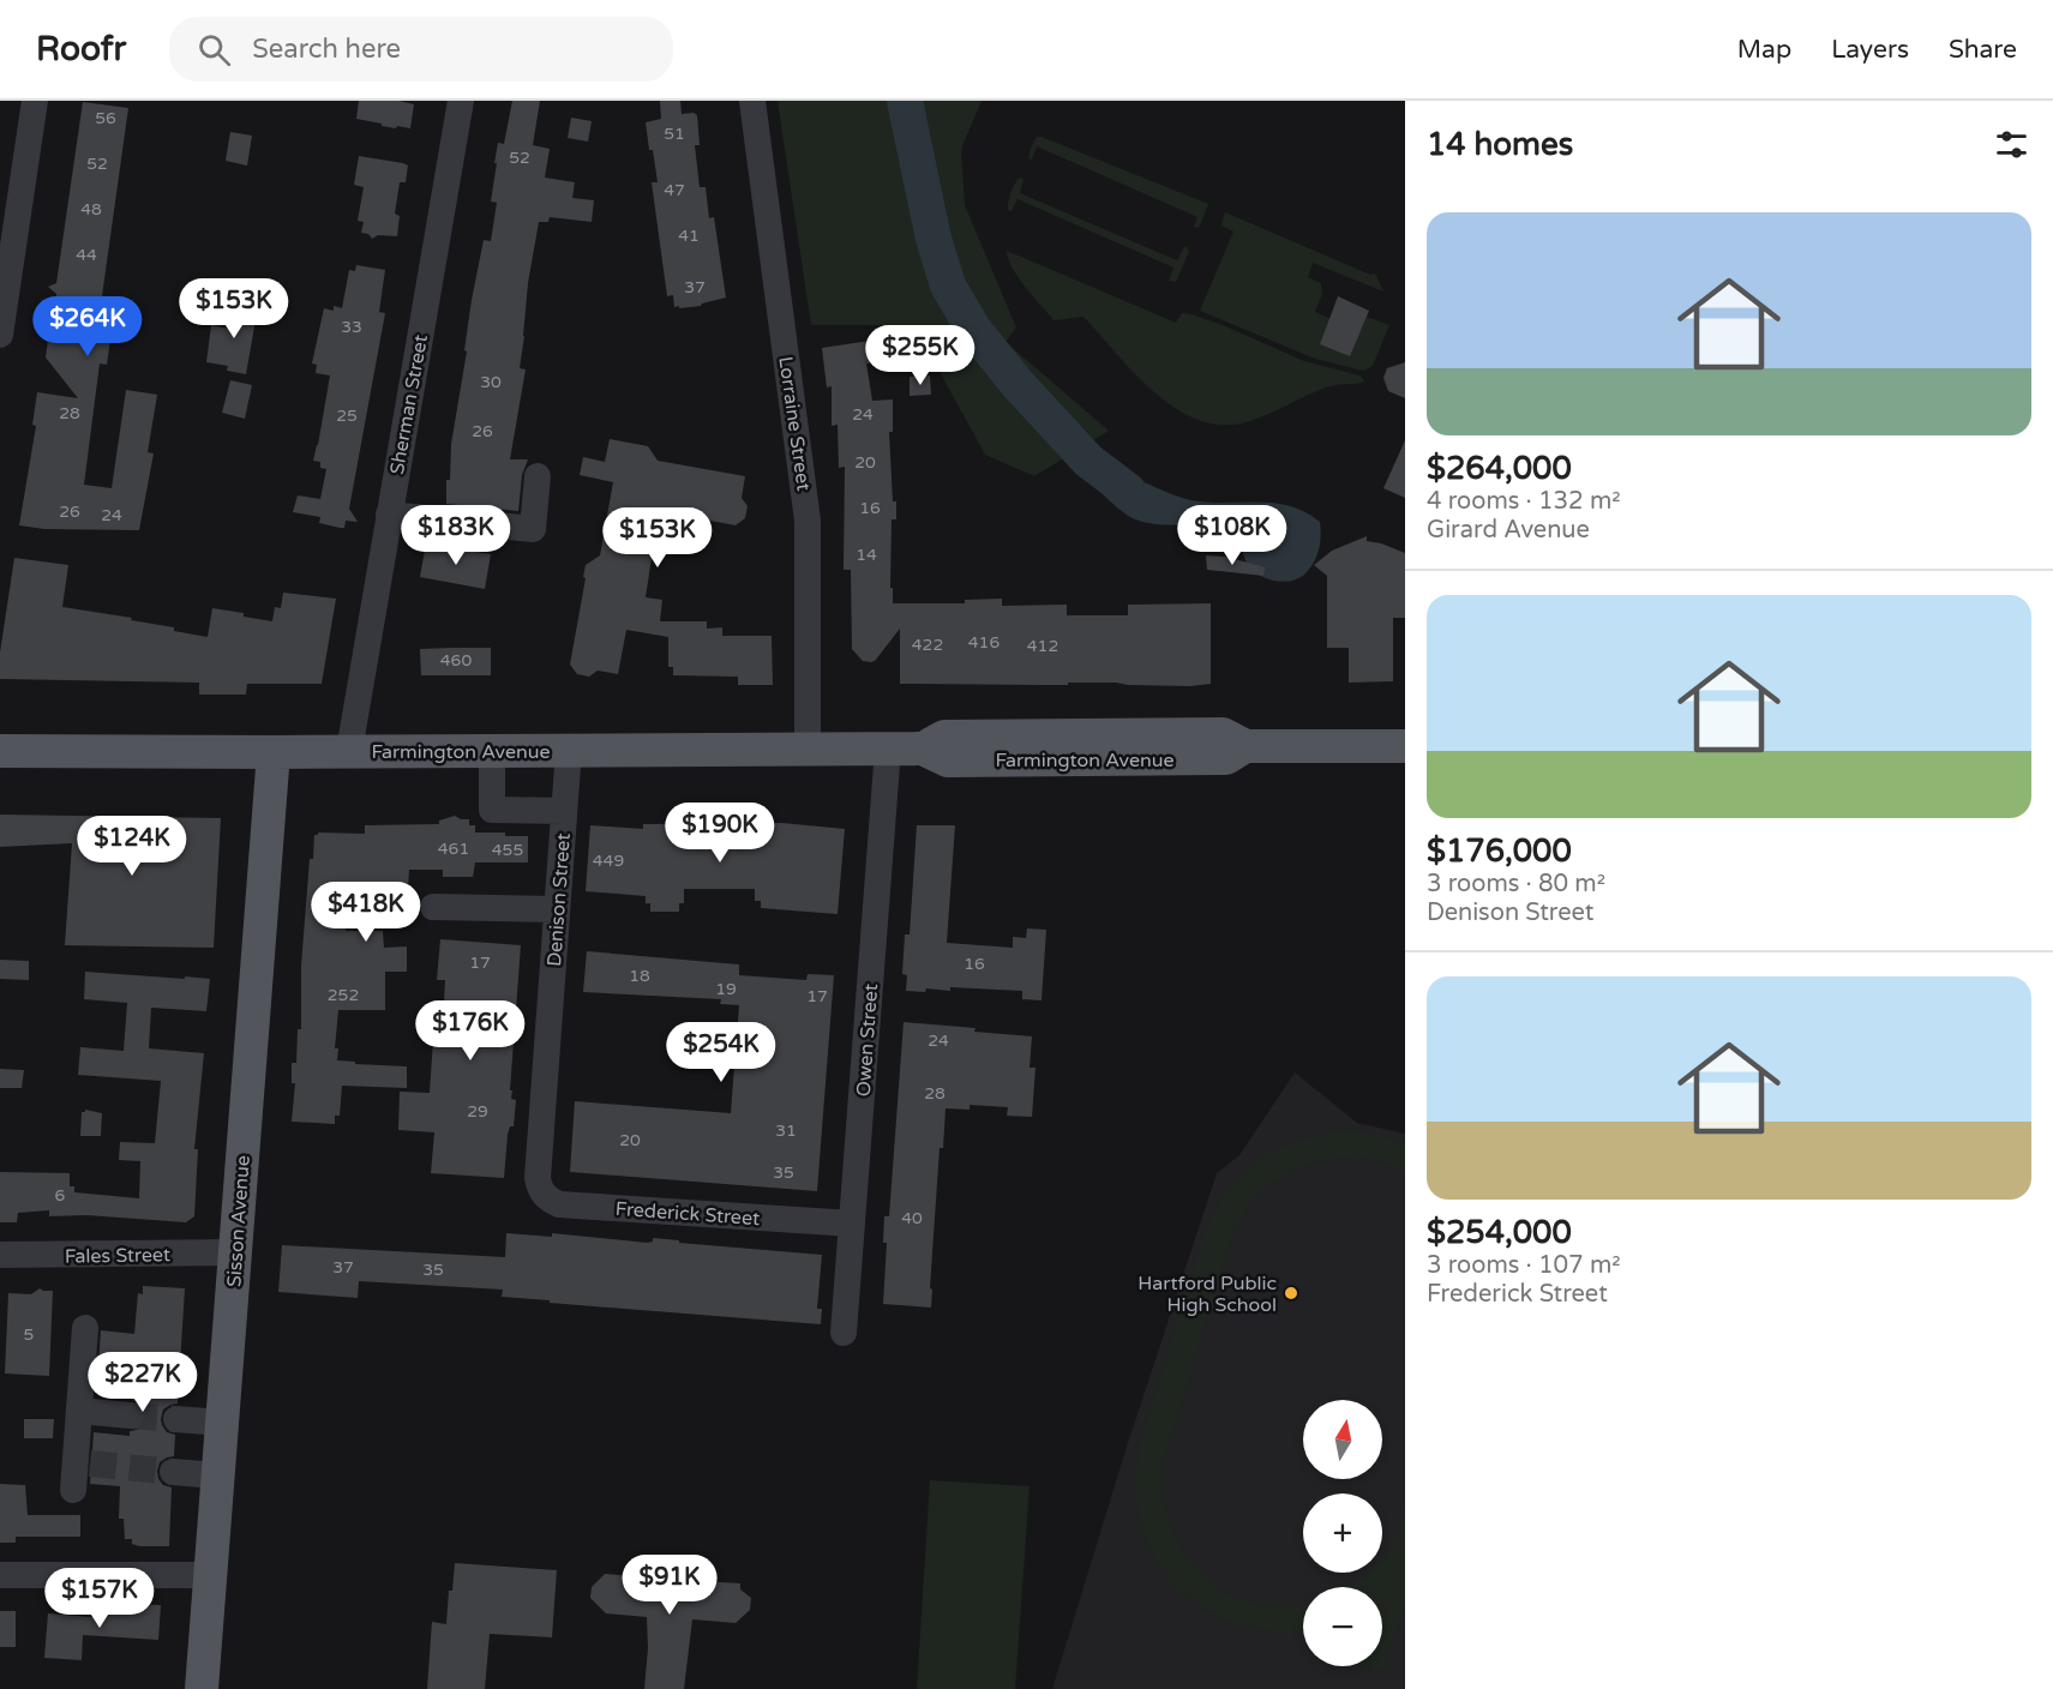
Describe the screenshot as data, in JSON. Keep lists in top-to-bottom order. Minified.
{"streets":{"main road":["Farmington Avenue","Sisson Avenue"],"street":["Sherman Street","Lorraine Street","Denison Street","Owen Street","Frederick Street","Fales Street"]},"crossings":[["Sherman Street","Farmington Avenue"],["Lorraine Street","Farmington Avenue"],["Farmington Avenue","Denison Street"],["Farmington Avenue","Owen Street"],["Farmington Avenue","Sisson Avenue"],["Denison Street","Frederick Street"],["Owen Street","Frederick Street"],["Sisson Avenue","Fales Street"]],"places":["Hartford Public High School"],"house_numbers":["56","51","52","52","47","48","41","44","37","33","30","28","24","25","26","20","16","26","24","14","416","422","412","460","461","455","449","17","16","18","19","252","17","24","28","29","31","20","35","6","40","37","35","5"],"north":"top","page":{"header":"Roofr","search":"Search here","nav":["Map","Layers","Share"],"heading":"14 homes","list":[{"name":"$264,000","note":"4 rooms · 132 m² · Girard Avenue"},{"name":"$176,000","note":"3 rooms · 80 m² · Denison Street"},{"name":"$254,000","note":"3 rooms · 107 m² · Frederick Street"}],"price":["$153K","$264K","$255K","$183K","$108K","$153K","$190K","$124K","$418K","$176K","$254K","$227K","$91K","$157K"],"map_buttons":["+","−"]}}
